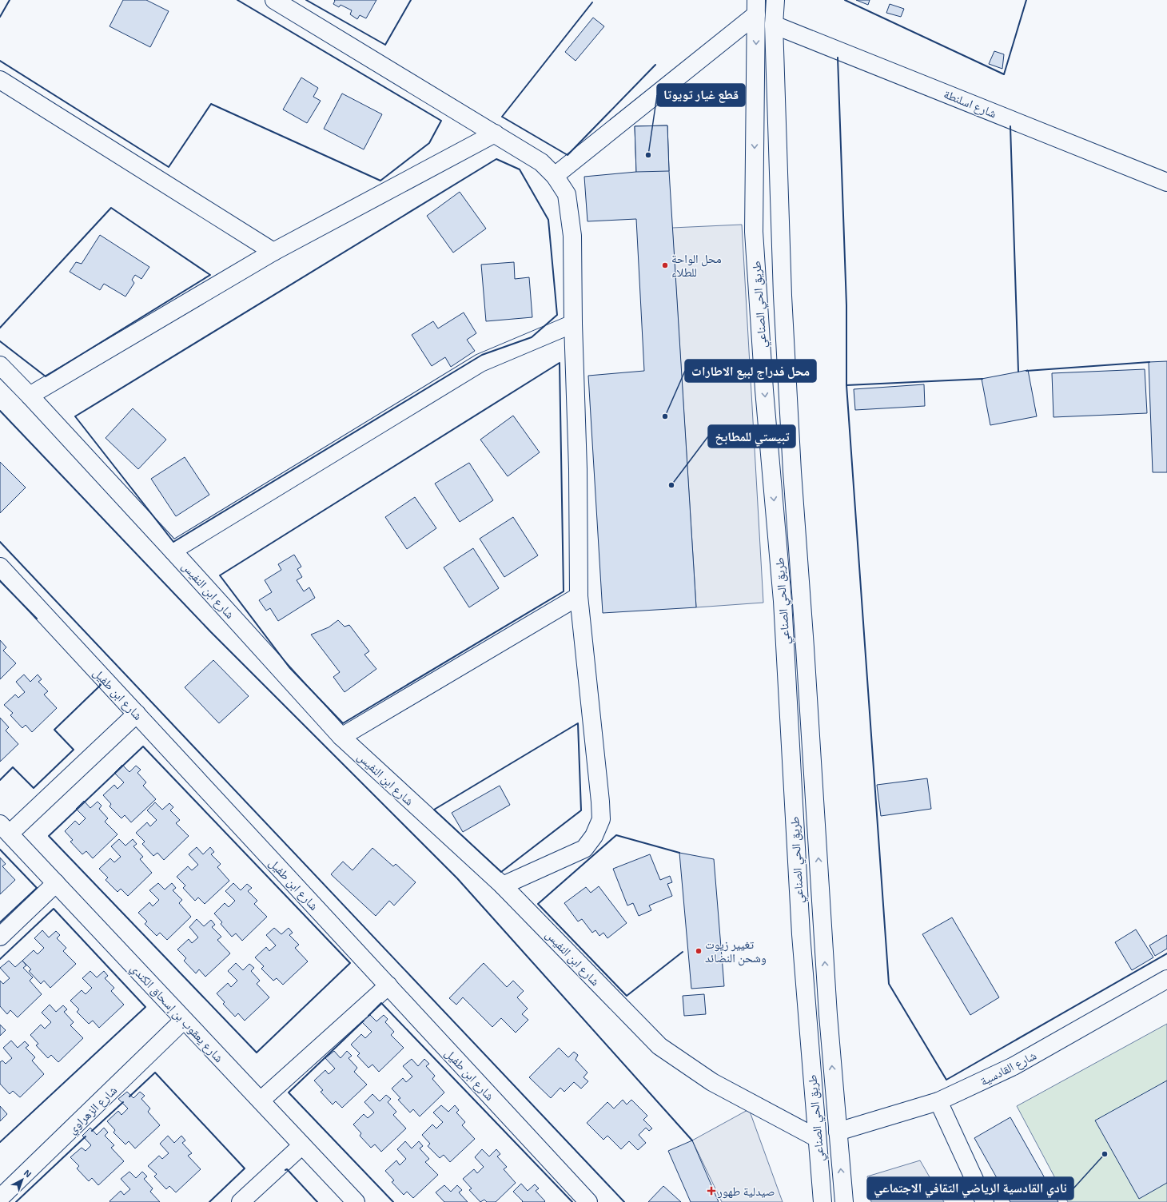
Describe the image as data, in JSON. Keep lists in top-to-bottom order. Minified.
{"streets":{"main road":["شارع اسلنطة","طريق الحي الصناعي","شارع ابن النفيس","شارع ابن طفيل","شارع يعقوب بن إسحاق الكندي","شارع القادسية","شارع الزهراوي"]},"crossings":[["شارع اسلنطة","طريق الحي الصناعي"],["طريق الحي الصناعي","شارع ابن النفيس"],["طريق الحي الصناعي","شارع القادسية"],["شارع يعقوب بن إسحاق الكندي","شارع الزهراوي"]],"places":{"other":["قطع غيار تويوتا","محل الواحة للطلاء","محل فدراج لبيع الاطارات","تبيستي للمطابخ","تغيير زيوت وشحن النضائد","نادي القادسية الرياضي التقافي الاجتماعي"],"health":["صيدلية طهور"]},"north":"top right"}
